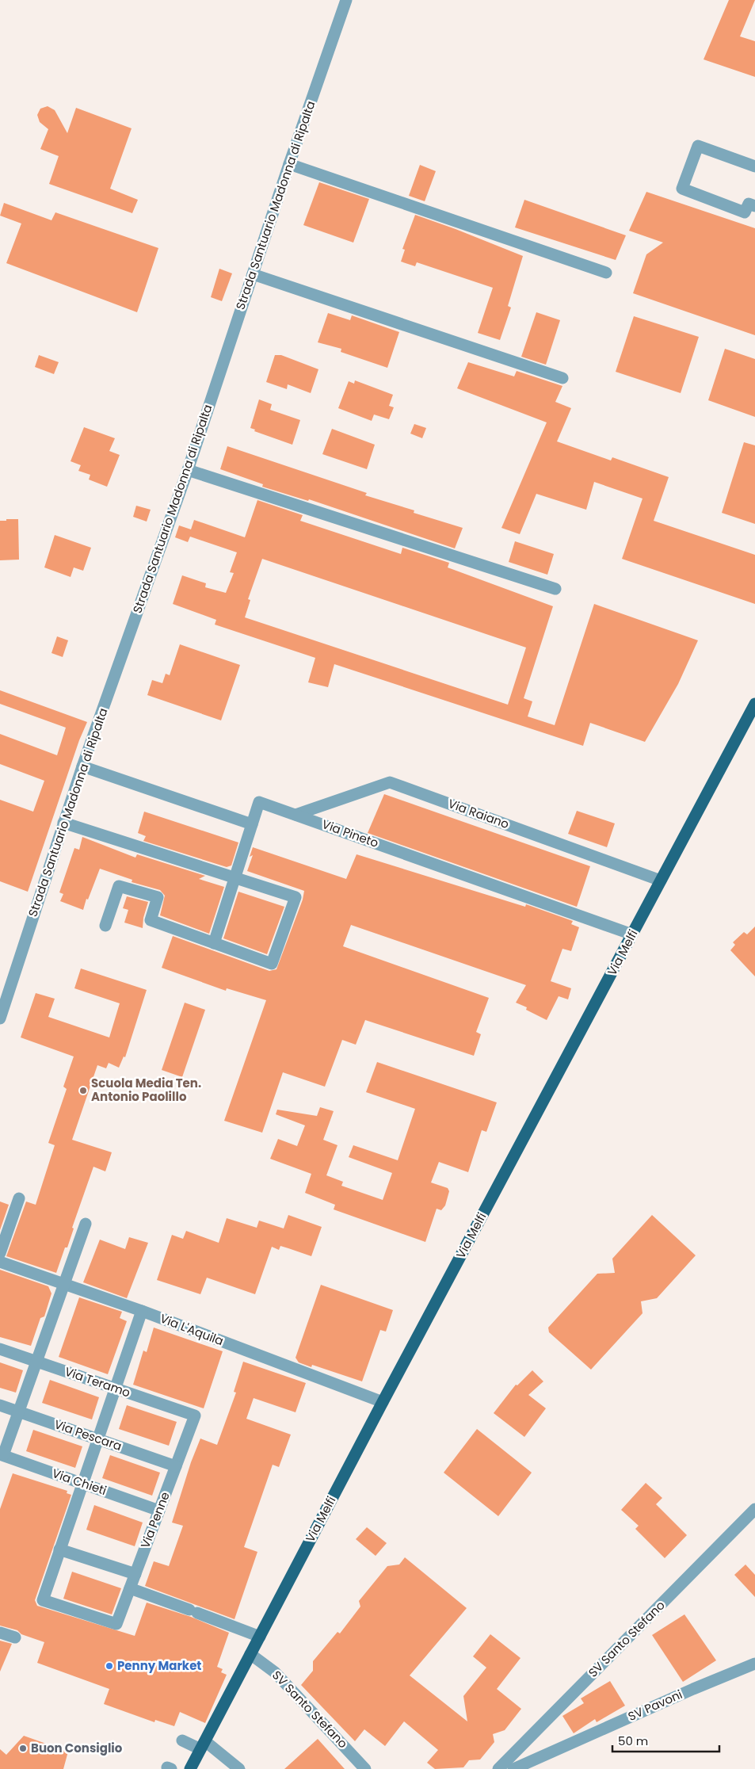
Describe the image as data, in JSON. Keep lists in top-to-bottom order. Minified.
{"streets":{"main road":["Via Melfi"],"street":["Strada Santuario Madonna di Ripalta","Via Raiano","Via Pineto","Via L'Aquila","Via Teramo","Via Pescara","Via Chieti","Via Penne","SV Santo Stefano","SV Pavoni"]},"crossings":[["Via Raiano","Via Pineto"],["Via Raiano","Via Melfi"],["Via Pineto","Via Melfi"],["Via Melfi","Via L'Aquila"],["Via Melfi","SV Santo Stefano"],["Via Teramo","Via Penne"],["Via Pescara","Via Penne"],["Via Chieti","Via Penne"]],"places":["Scuola Media Ten. Antonio Paolillo","Penny Market","Buon Consiglio"],"scale_bar":"50 m"}
